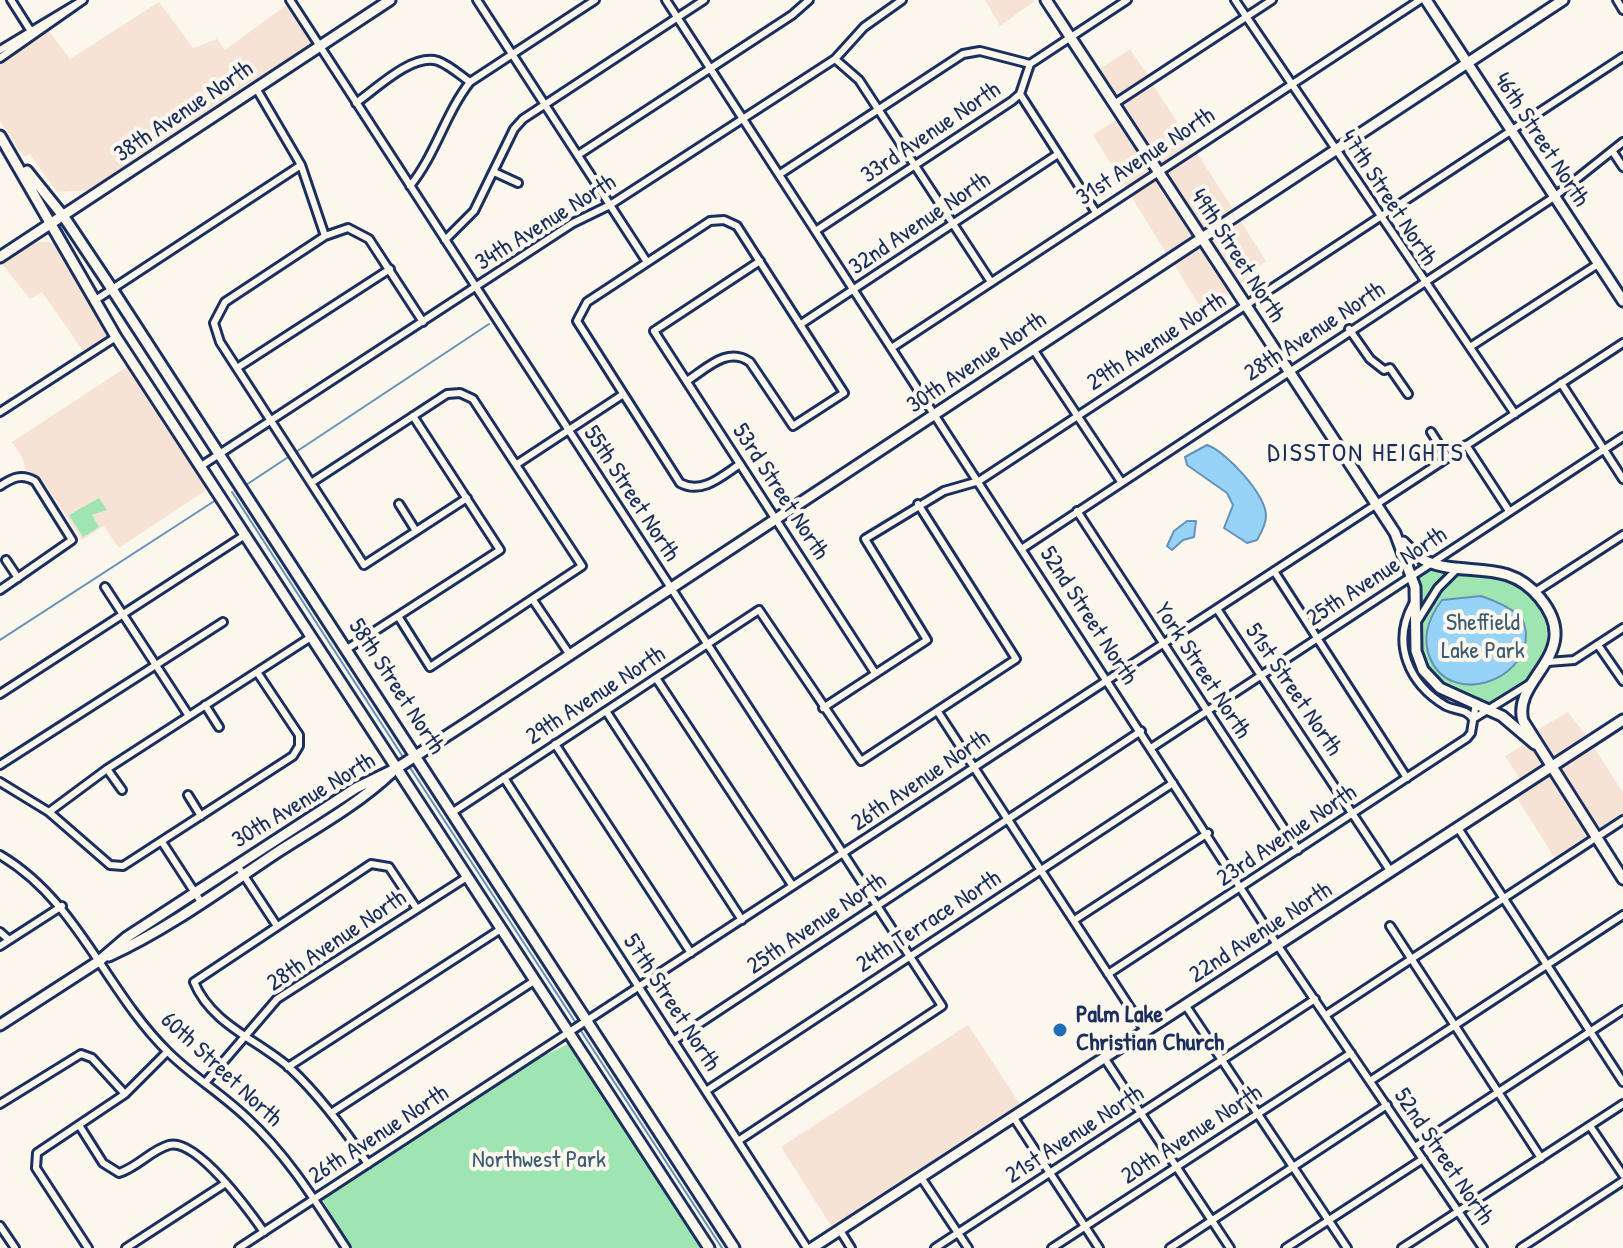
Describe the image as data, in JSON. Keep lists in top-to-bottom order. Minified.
{"streets":{"street":["38th Avenue North","33rd Avenue North","46th Street North","31st Avenue North","47th Street North","34th Avenue North","32nd Avenue North","49th Street North","28th Avenue North","29th Avenue North","30th Avenue North","53rd Street North","55th Street North","25th Avenue North","52nd Street North","York Street North","58th Street North","51st Street North","26th Avenue North","23rd Avenue North","24th Terrace North","22nd Avenue North","57th Street North","60th Street North","21st Avenue North","20th Avenue North"]},"crossings":[["38th Avenue North","55th Street North"],["38th Avenue North","58th Street North"],["33rd Avenue North","52nd Street North"],["46th Street North","31st Avenue North"],["46th Street North","28th Avenue North"],["46th Street North","29th Avenue North"],["46th Street North","30th Avenue North"],["31st Avenue North","47th Street North"],["31st Avenue North","49th Street North"],["31st Avenue North","52nd Street North"],["47th Street North","28th Avenue North"],["47th Street North","29th Avenue North"],["47th Street North","30th Avenue North"],["47th Street North","26th Avenue North"],["34th Avenue North","55th Street North"],["34th Avenue North","52nd Street North"],["34th Avenue North","58th Street North"],["32nd Avenue North","52nd Street North"],["49th Street North","28th Avenue North"],["49th Street North","29th Avenue North"],["49th Street North","30th Avenue North"],["49th Street North","25th Avenue North"],["49th Street North","26th Avenue North"],["49th Street North","23rd Avenue North"],["28th Avenue North","52nd Street North"],["28th Avenue North","York Street North"],["28th Avenue North","58th Street North"],["28th Avenue North","60th Street North"],["29th Avenue North","53rd Street North"],["29th Avenue North","55th Street North"],["29th Avenue North","52nd Street North"],["29th Avenue North","58th Street North"],["29th Avenue North","57th Street North"],["30th Avenue North","53rd Street North"],["30th Avenue North","55th Street North"],["30th Avenue North","52nd Street North"],["30th Avenue North","58th Street North"],["30th Avenue North","60th Street North"],["55th Street North","25th Avenue North"],["55th Street North","26th Avenue North"],["55th Street North","24th Terrace North"],["55th Street North","57th Street North"],["25th Avenue North","52nd Street North"],["25th Avenue North","York Street North"],["25th Avenue North","51st Street North"],["25th Avenue North","57th Street North"],["52nd Street North","26th Avenue North"],["52nd Street North","23rd Avenue North"],["52nd Street North","24th Terrace North"],["52nd Street North","22nd Avenue North"],["52nd Street North","21st Avenue North"],["52nd Street North","20th Avenue North"],["York Street North","26th Avenue North"],["York Street North","23rd Avenue North"],["58th Street North","26th Avenue North"],["51st Street North","26th Avenue North"],["51st Street North","23rd Avenue North"],["51st Street North","22nd Avenue North"],["26th Avenue North","57th Street North"],["26th Avenue North","60th Street North"],["24th Terrace North","57th Street North"],["22nd Avenue North","57th Street North"]],"districts":["DISSTON HEIGHTS"],"parks":["Sheffield Lake Park","Northwest Park"],"places":["Palm Lake Christian Church"]}
